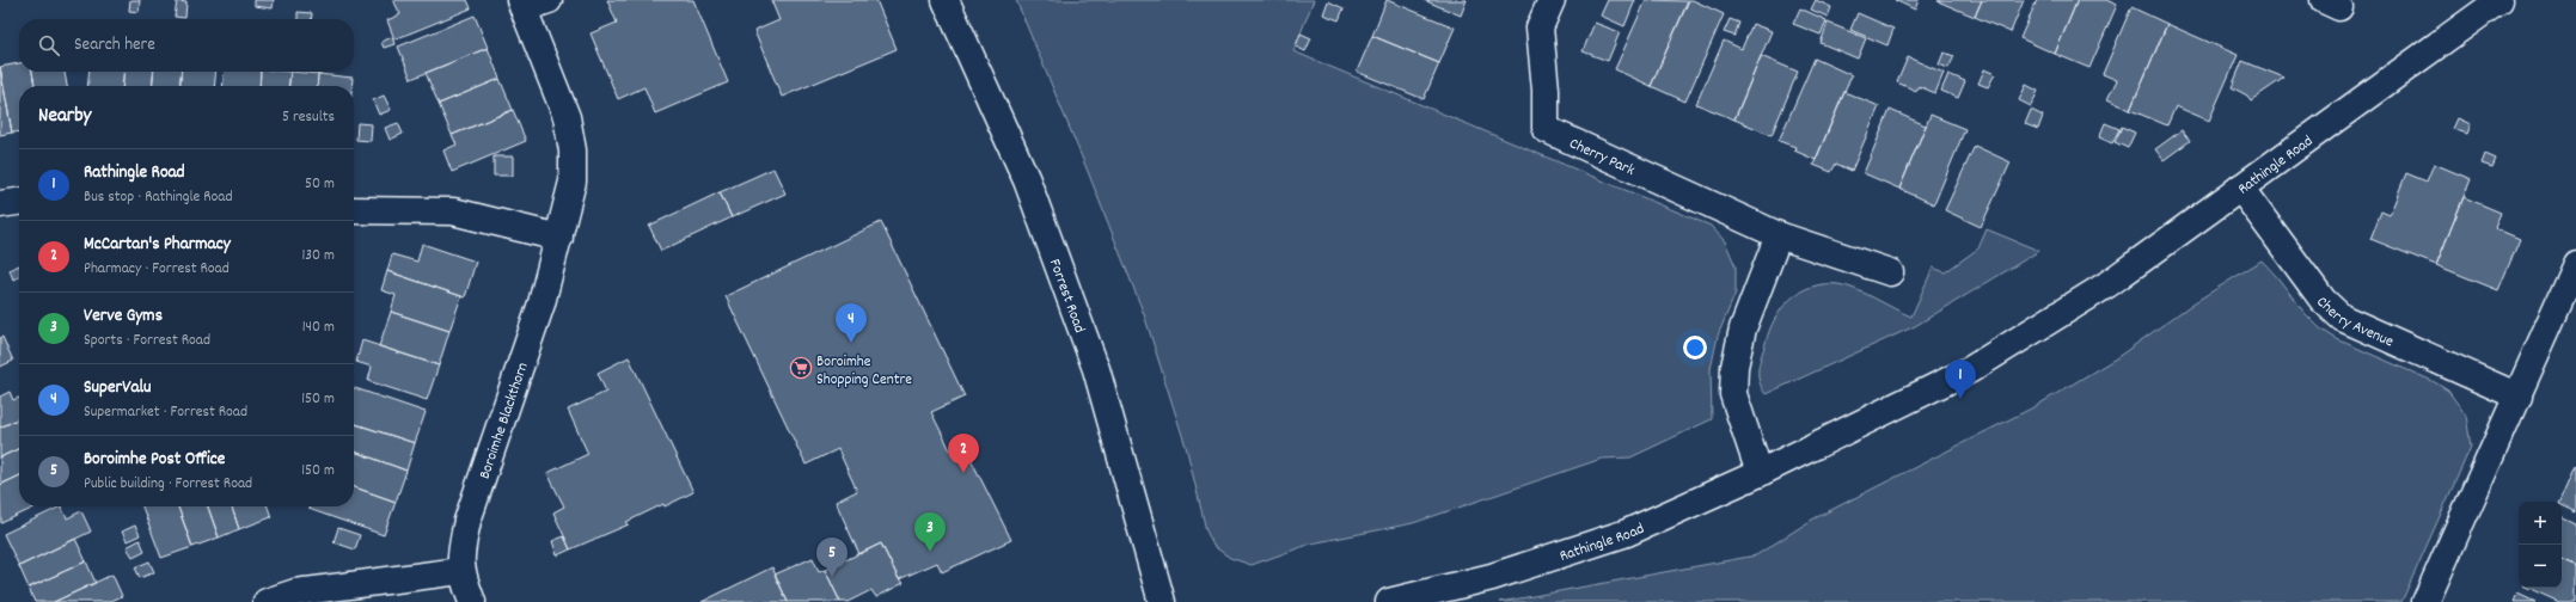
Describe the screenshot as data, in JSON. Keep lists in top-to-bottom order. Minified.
{"streets":{"street":["Cherry Park","Rathingle Road","Forrest Road","Cherry Avenue","Boroimhe Blackthorn"]},"crossings":[["Rathingle Road","Cherry Avenue"]],"places":{"supermarket":["Boroimhe Shopping Centre"]},"page":{"search":"Search here","heading":["Nearby","5 results"],"list":[{"mark":"1","name":"Rathingle Road","note":"Bus stop · Rathingle Road","value":"50 m"},{"mark":"2","name":"McCartan's Pharmacy","note":"Pharmacy · Forrest Road","value":"130 m"},{"mark":"3","name":"Verve Gyms","note":"Sports · Forrest Road","value":"140 m"},{"mark":"4","name":"SuperValu","note":"Supermarket · Forrest Road","value":"150 m"},{"mark":"5","name":"Boroimhe Post Office","note":"Public building · Forrest Road","value":"150 m"}],"pins":["4","1","2","3","5"],"map_buttons":["+","−"]}}
